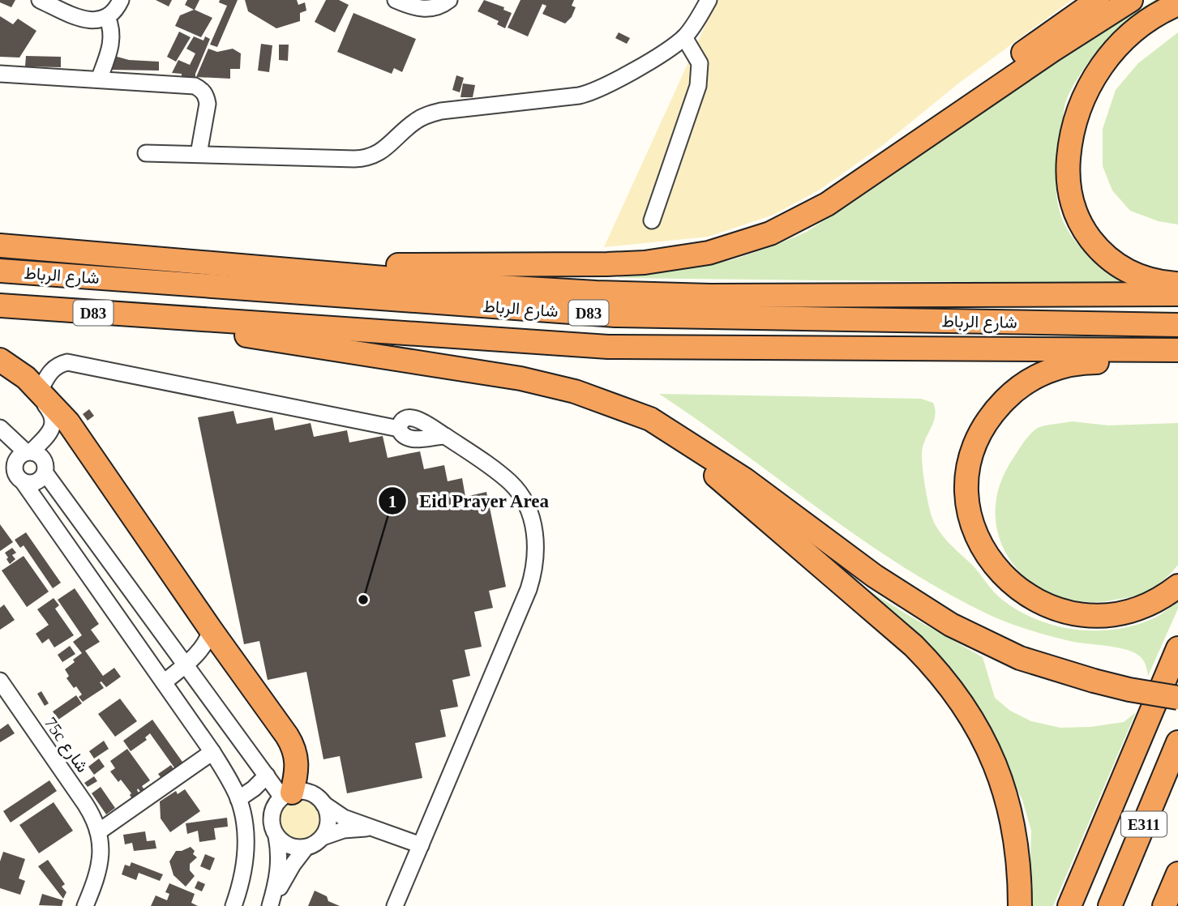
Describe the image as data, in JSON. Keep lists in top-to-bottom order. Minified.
{"streets":{"highway":["شارع الرباط","D83","E311"],"street":["75c شارع"]},"places":["Eid Prayer Area"]}
